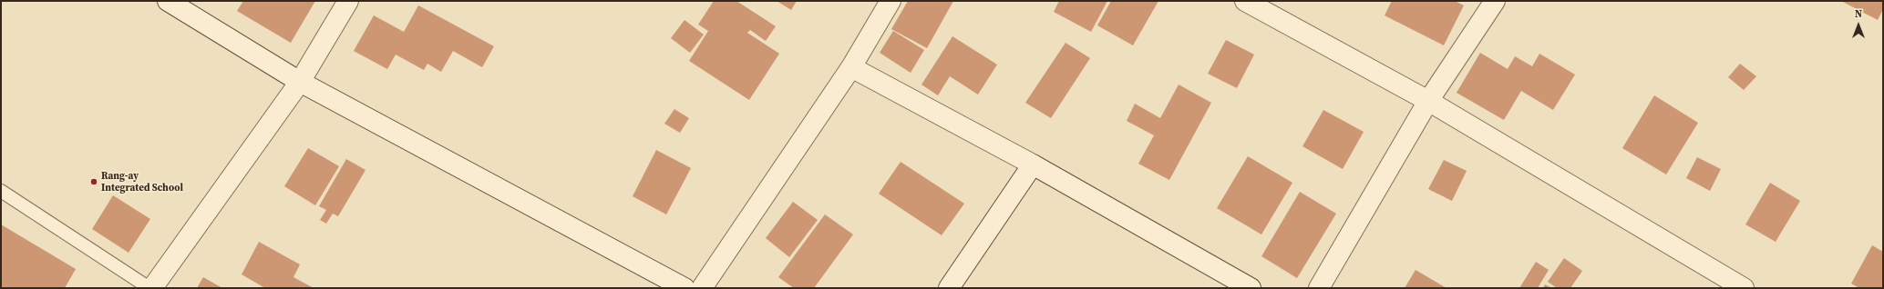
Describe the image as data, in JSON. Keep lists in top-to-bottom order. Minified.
{"places":["Rang-ay Integrated School"],"north":"top"}
